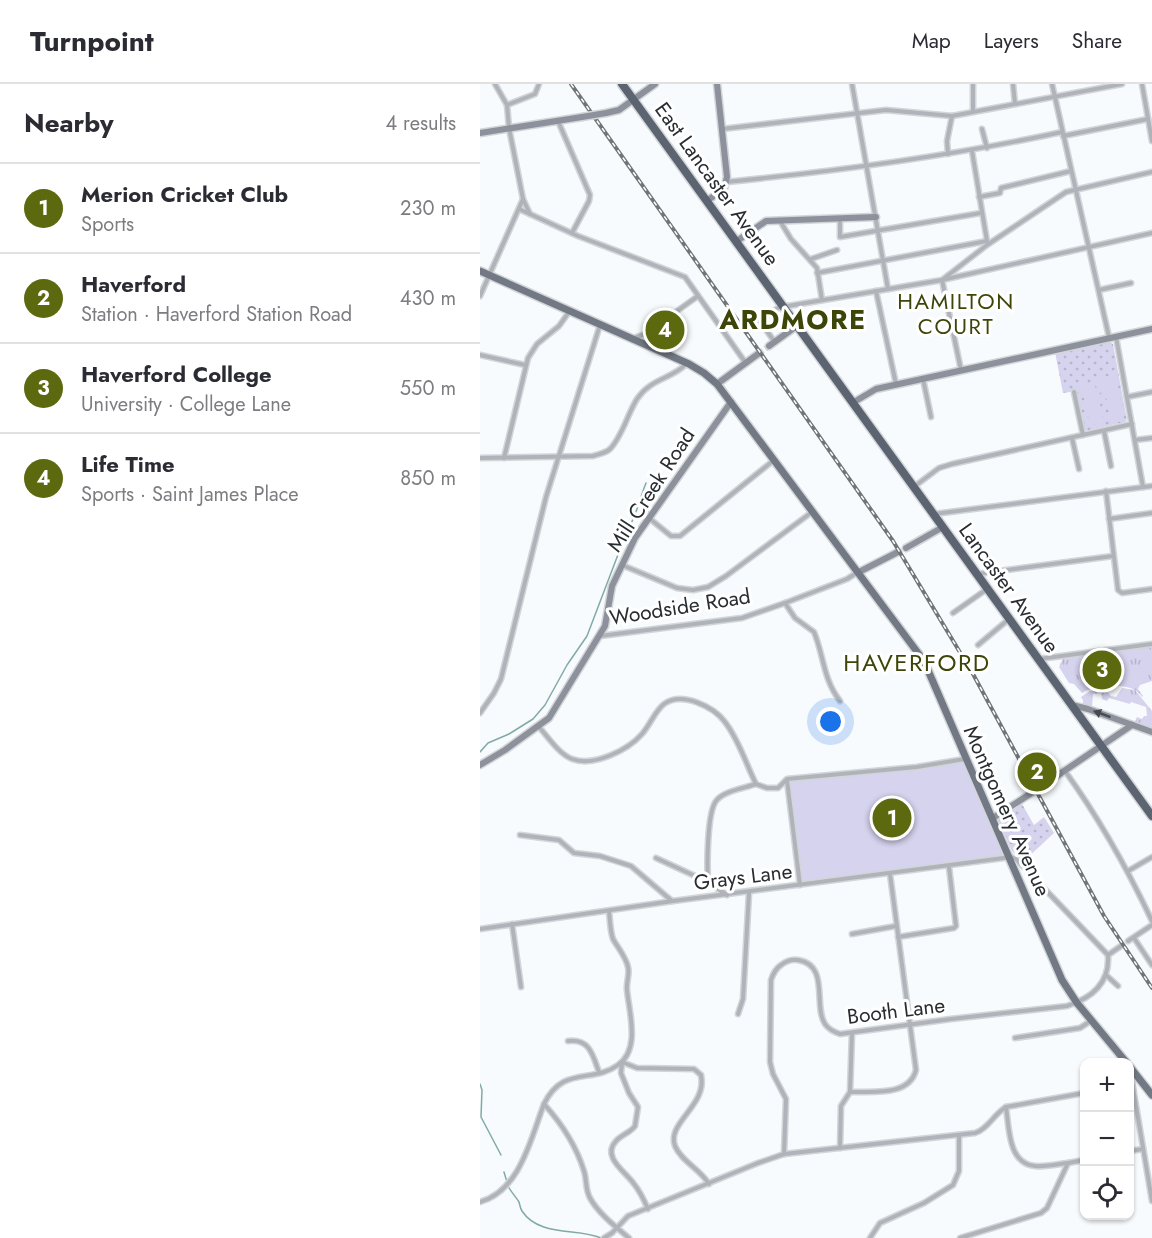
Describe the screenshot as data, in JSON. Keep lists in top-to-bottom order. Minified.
{"streets":{"highway":["East Lancaster Avenue","Lancaster Avenue"],"main road":["Montgomery Avenue"],"street":["Mill Creek Road","Woodside Road","Grays Lane","Booth Lane"]},"crossings":[["East Lancaster Avenue","Lancaster Avenue"],["Mill Creek Road","Woodside Road"],["Mill Creek Road","Montgomery Avenue"],["Woodside Road","Montgomery Avenue"],["Montgomery Avenue","Grays Lane"],["Montgomery Avenue","Booth Lane"]],"districts":["HAMILTON COURT","ARDMORE","HAVERFORD"],"page":{"header":"Turnpoint","nav":["Map","Layers","Share"],"heading":["Nearby","4 results"],"list":[{"mark":"1","name":"Merion Cricket Club","note":"Sports","value":"230 m"},{"mark":"2","name":"Haverford","note":"Station · Haverford Station Road","value":"430 m"},{"mark":"3","name":"Haverford College","note":"University · College Lane","value":"550 m"},{"mark":"4","name":"Life Time","note":"Sports · Saint James Place","value":"850 m"}],"pins":["4","3","2","1"],"map_buttons":["+","−"]}}
